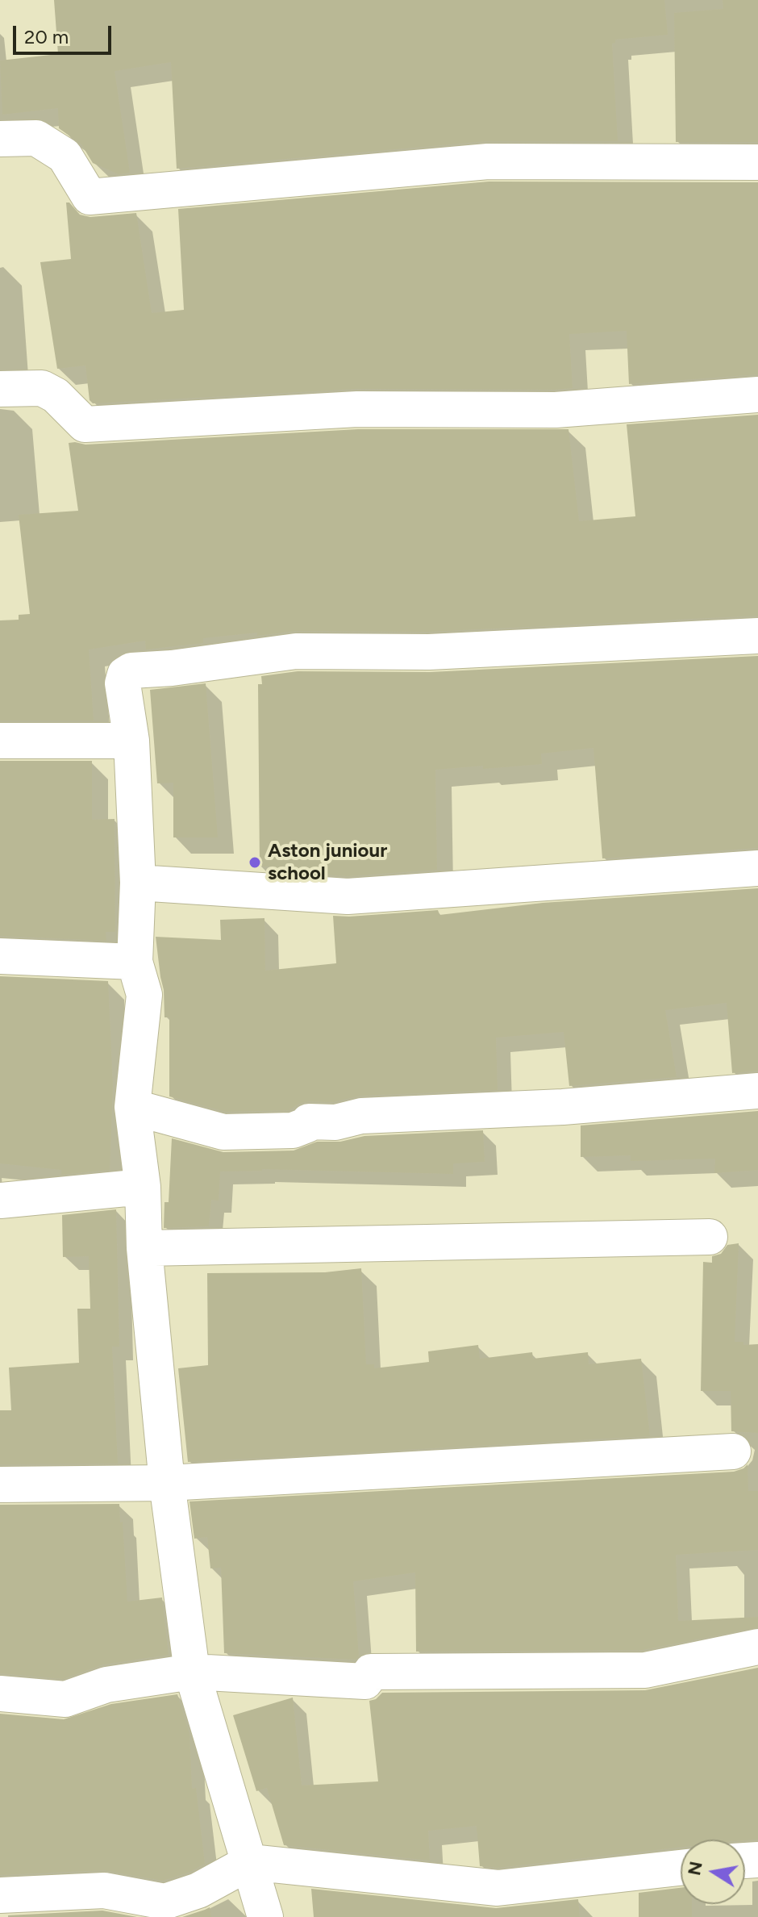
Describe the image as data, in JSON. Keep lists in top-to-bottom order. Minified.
{"places":["Aston juniour school"],"scale_bar":"20 m","north":"left"}
